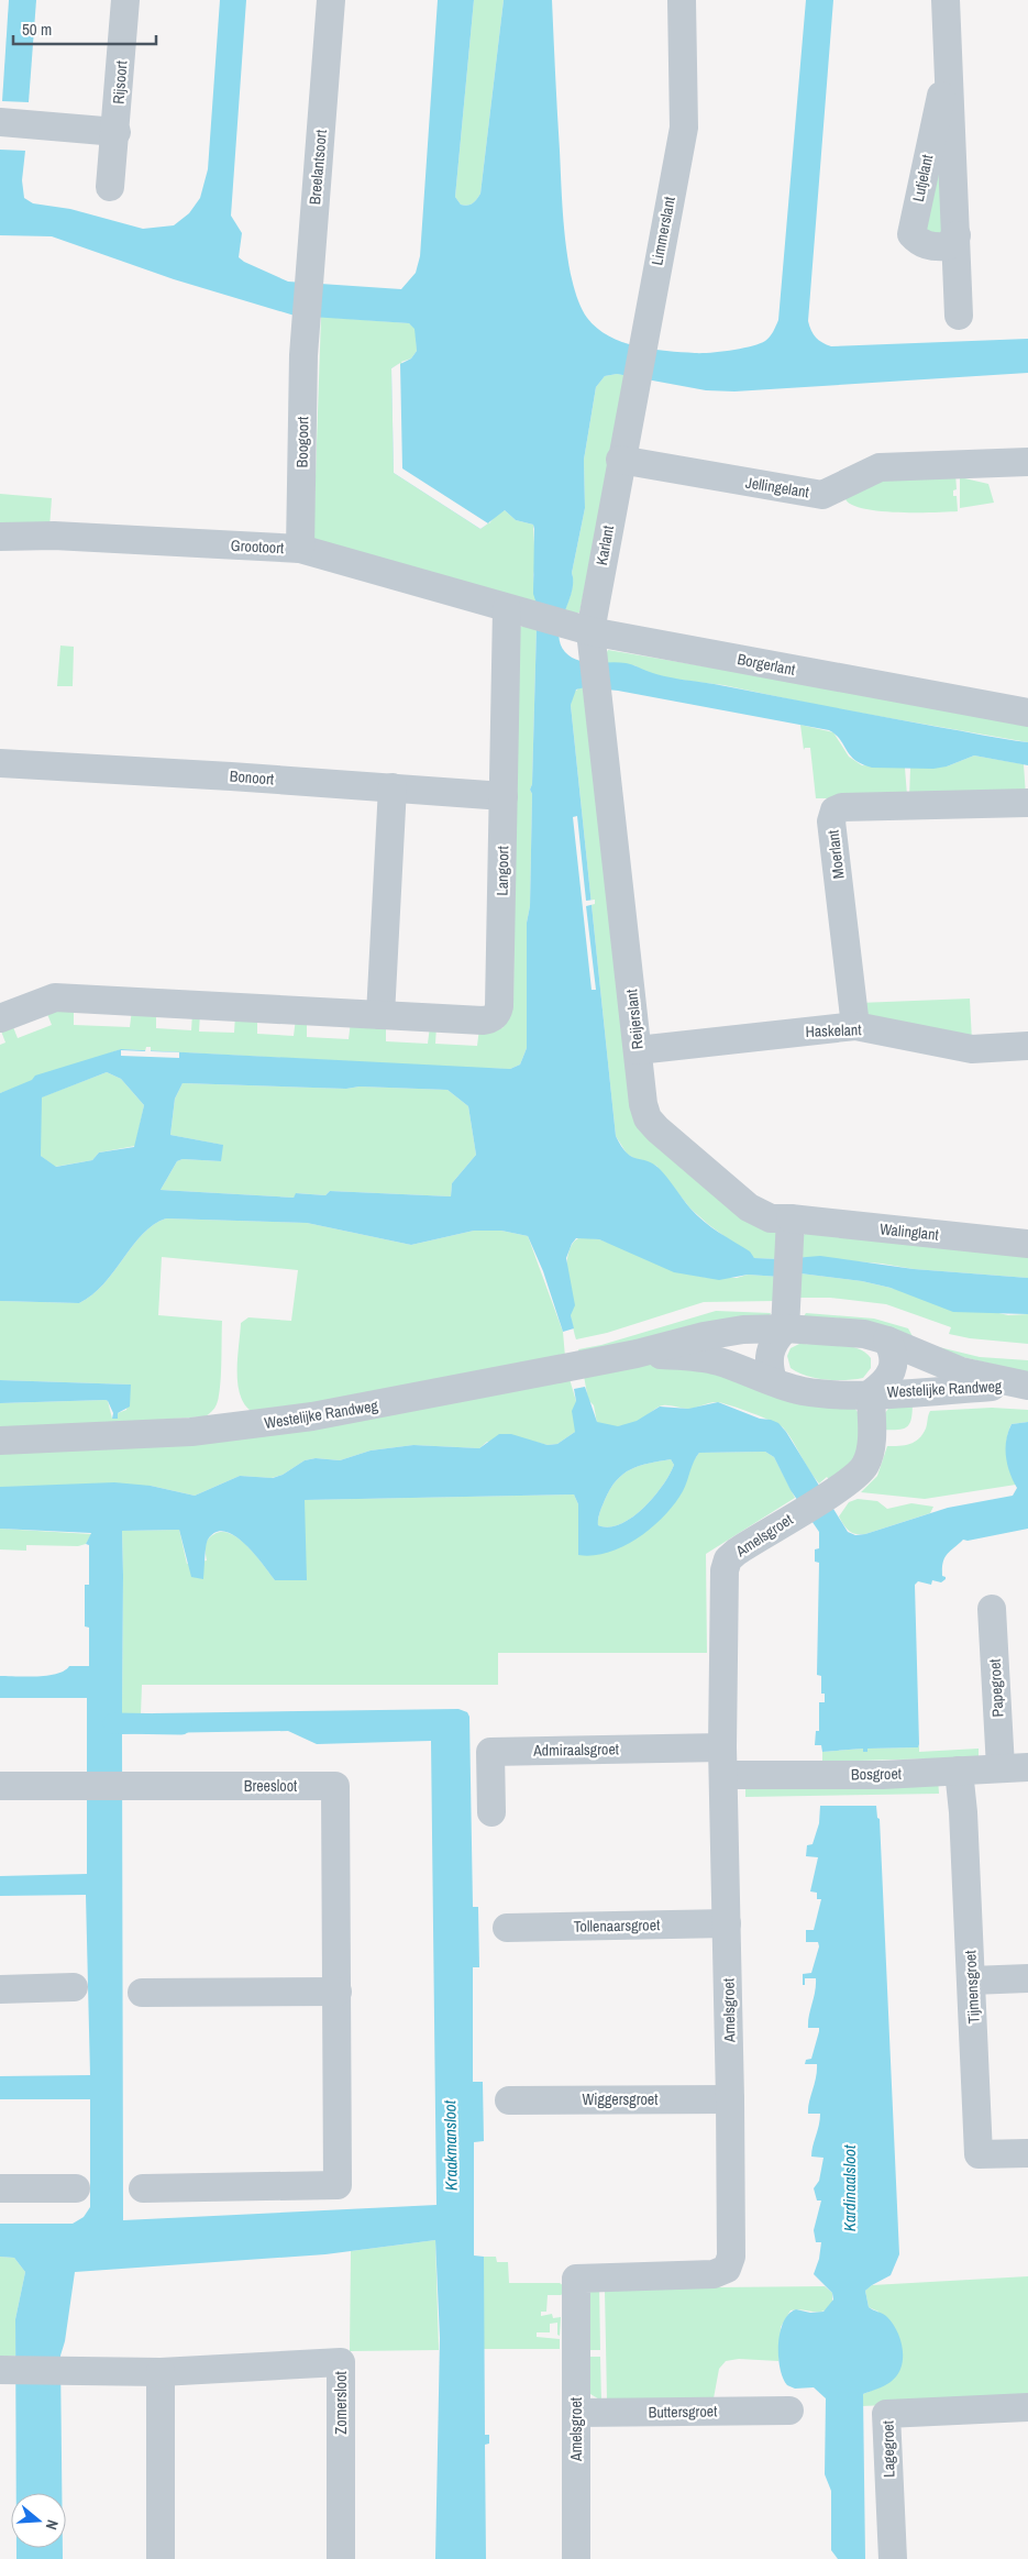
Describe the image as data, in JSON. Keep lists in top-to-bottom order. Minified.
{"streets":{"street":["Rijsoort","Breelantsoort","Lutjelant","Limmerslant","Boogoort","Jellingelant","Karlant","Grootoort","Borgerlant","Bonoort","Moerlant","Langoort","Reijerslant","Haskelant","Walinglant","Westelijke Randweg","Amelsgroet","Papegroet","Admiraalsgroet","Bosgroet","Breesloot","Tollenaarsgroet","Tijmensgroet","Wiggersgroet","Zomersloot","Buttersgroet","Lagegroet"]},"crossings":[["Breelantsoort","Boogoort"],["Limmerslant","Jellingelant"],["Limmerslant","Karlant"],["Boogoort","Grootoort"],["Jellingelant","Karlant"],["Karlant","Borgerlant"],["Karlant","Reijerslant"],["Grootoort","Borgerlant"],["Grootoort","Langoort"],["Borgerlant","Langoort"],["Borgerlant","Reijerslant"],["Bonoort","Langoort"],["Moerlant","Haskelant"],["Reijerslant","Haskelant"],["Reijerslant","Walinglant"],["Westelijke Randweg","Amelsgroet"],["Amelsgroet","Admiraalsgroet"],["Amelsgroet","Bosgroet"],["Amelsgroet","Tollenaarsgroet"],["Amelsgroet","Wiggersgroet"],["Amelsgroet","Buttersgroet"],["Papegroet","Bosgroet"],["Admiraalsgroet","Bosgroet"],["Bosgroet","Tijmensgroet"]],"water":["Kraakmansloot","Kardinaalsloot"],"scale_bar":"50 m","north":"right"}
